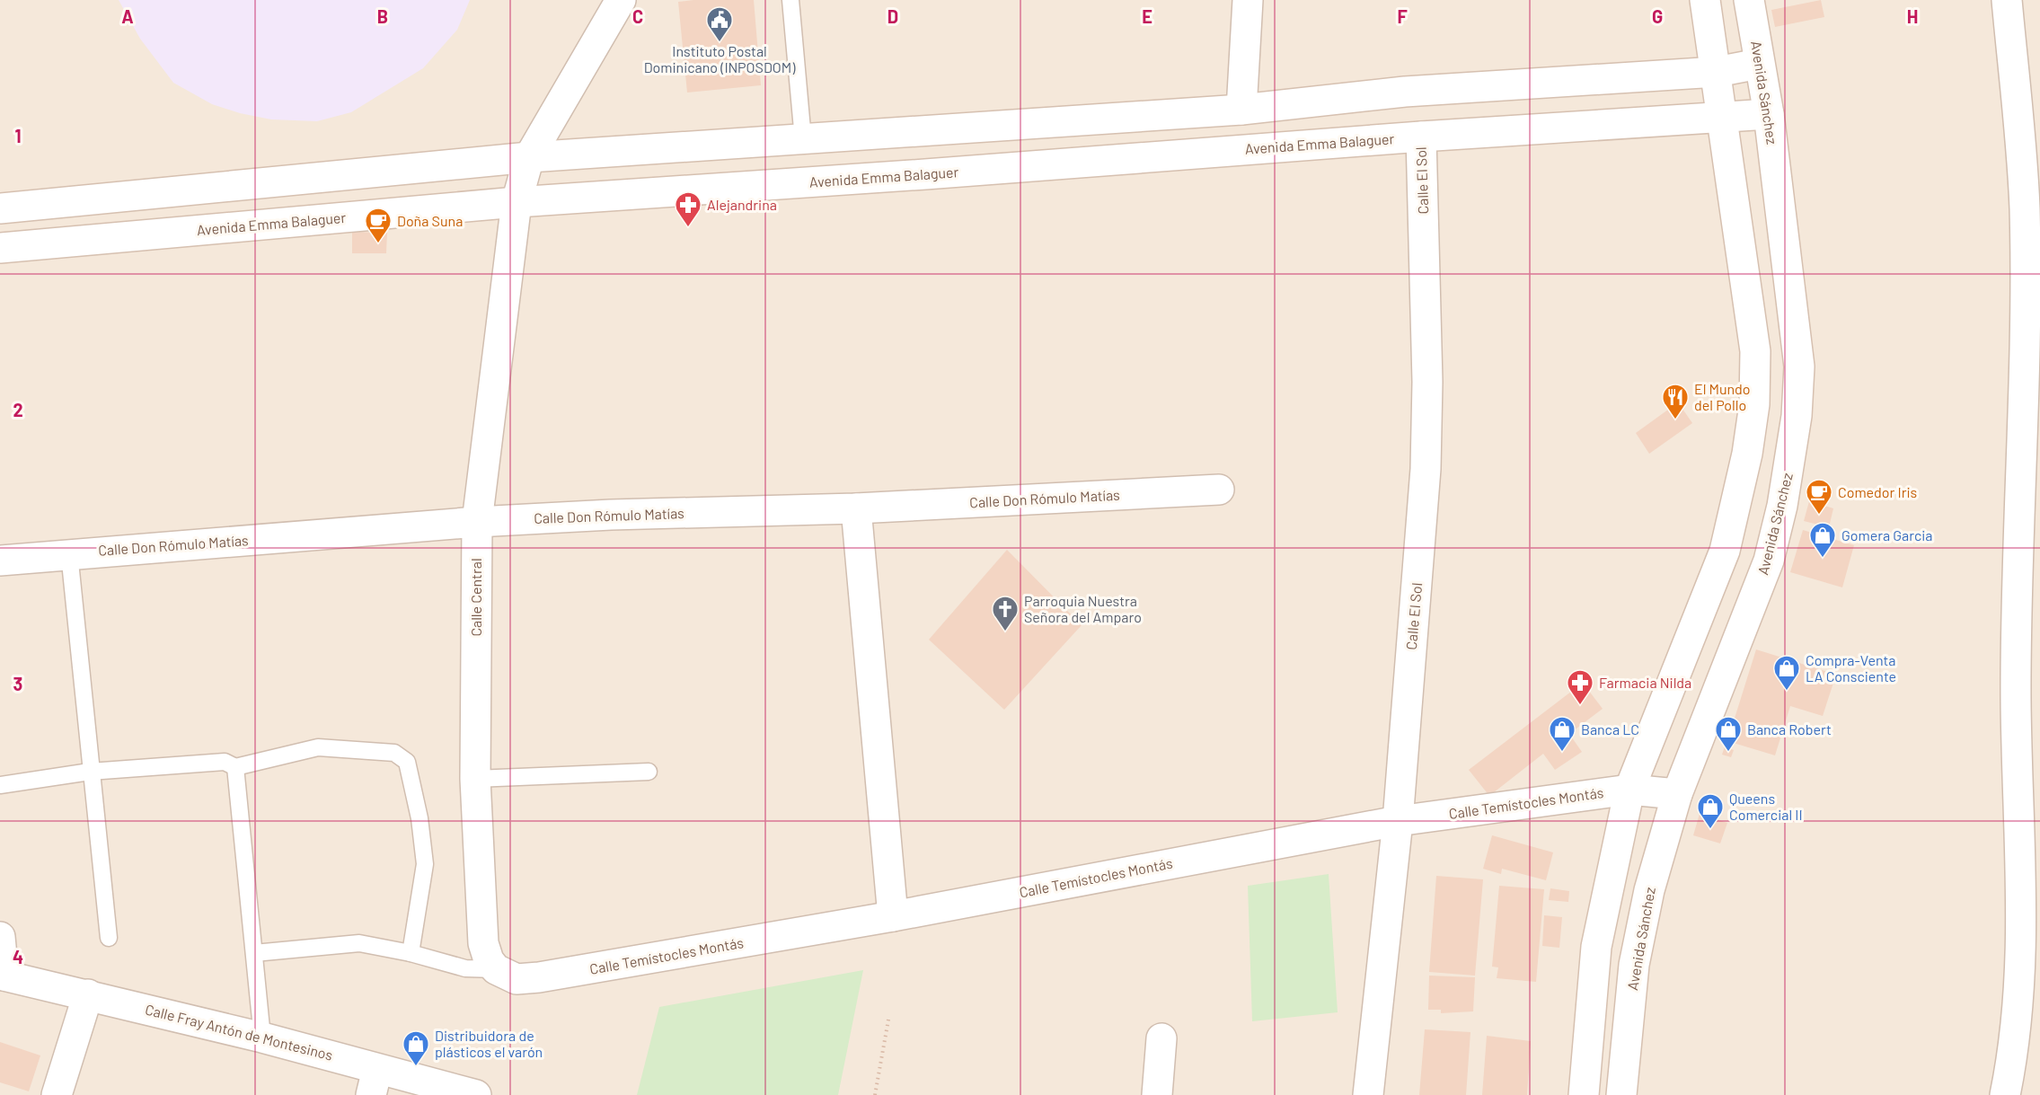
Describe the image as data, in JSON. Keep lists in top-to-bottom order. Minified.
{"streets":{"street":["Avenida Sánchez","Avenida Emma Balaguer","Calle El Sol","Calle Don Rómulo Matías","Calle Central","Calle Temístocles Montás","Calle Fray Antón de Montesinos"]},"crossings":[["Avenida Sánchez","Avenida Emma Balaguer"],["Avenida Sánchez","Calle Temístocles Montás"],["Avenida Emma Balaguer","Calle El Sol"],["Avenida Emma Balaguer","Calle Central"],["Calle El Sol","Calle Temístocles Montás"],["Calle Don Rómulo Matías","Calle Central"],["Calle Central","Calle Temístocles Montás"]],"places":{"public building":["Instituto Postal Dominicano (INPOSDOM)"],"pharmacy":["Alejandrina","Farmacia Nilda"],"cafe":["Doña Suna","Comedor Iris"],"restaurant":["El Mundo del Pollo"],"shop":["Gomera Garcia","Compra-Venta LA Consciente","Banca LC","Banca Robert","Queens Comercial II","Distribuidora de plásticos el varón"],"church":["Parroquia Nuestra Señora del Amparo"]},"grid":{"columns":["A","B","C","D","E","F","G","H"],"rows":["1","2","3","4"]}}
